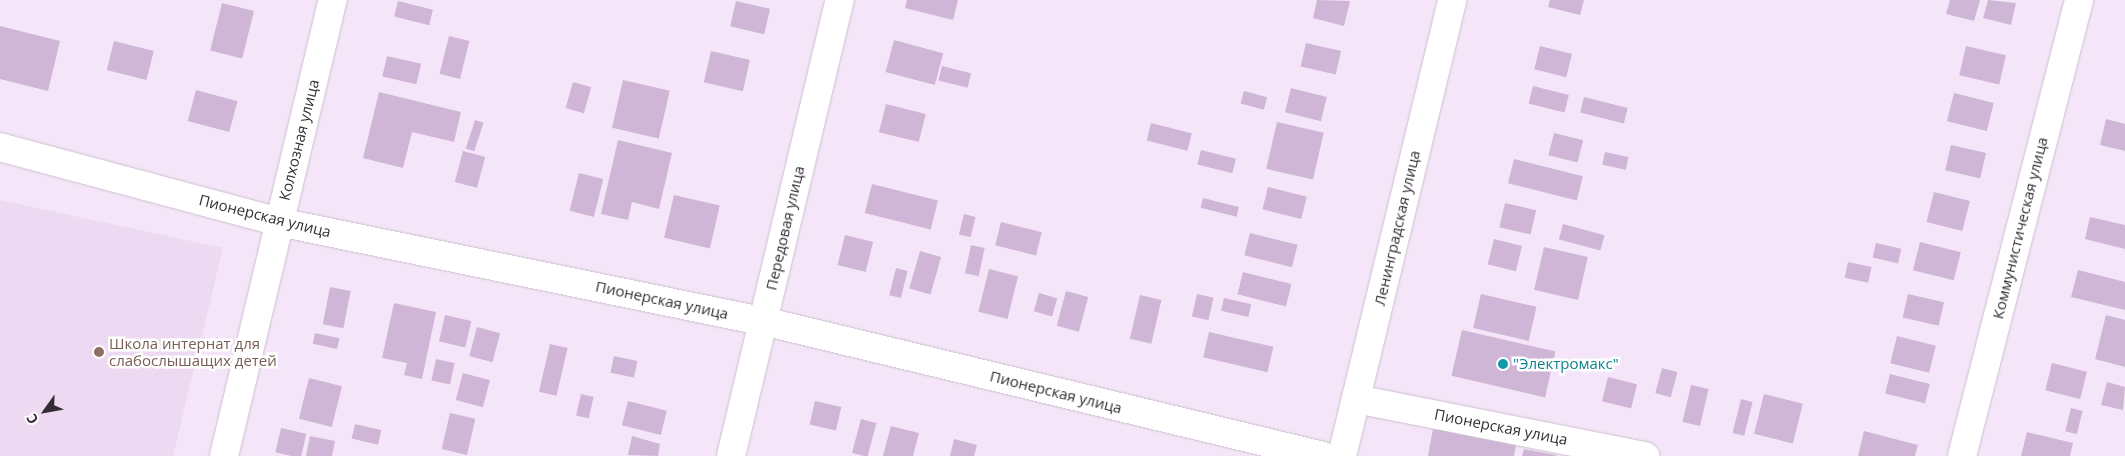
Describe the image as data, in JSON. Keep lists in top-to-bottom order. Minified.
{"streets":{"street":["Колхозная улица","Пионерская улица","Передовая улица","Ленинградская улица","Коммунистическая улица"]},"crossings":[["Колхозная улица","Пионерская улица"],["Пионерская улица","Передовая улица"],["Пионерская улица","Ленинградская улица"]],"places":["Школа интернат для слабослышащих детей","\"Электромакс\""],"north":"bottom left"}
